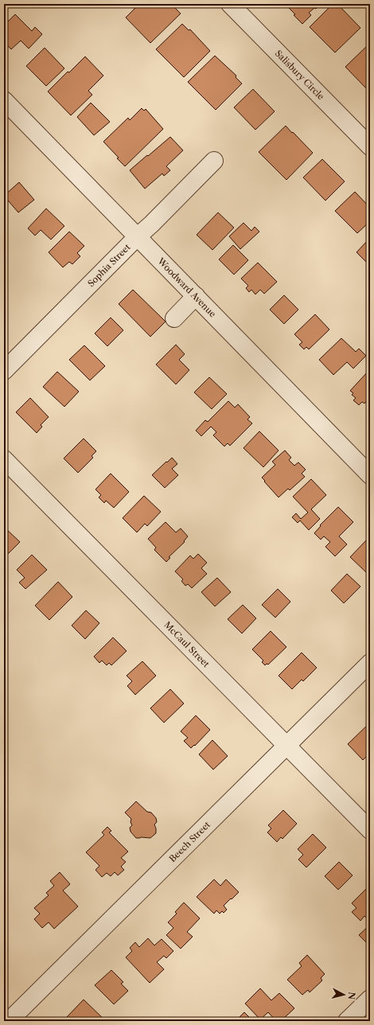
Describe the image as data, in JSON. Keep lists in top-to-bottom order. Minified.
{"streets":{"street":["Salisbury Circle","Sophia Street","Woodward Avenue","McCaul Street","Beech Street"]},"crossings":[["Sophia Street","Woodward Avenue"],["McCaul Street","Beech Street"]],"north":"right"}
